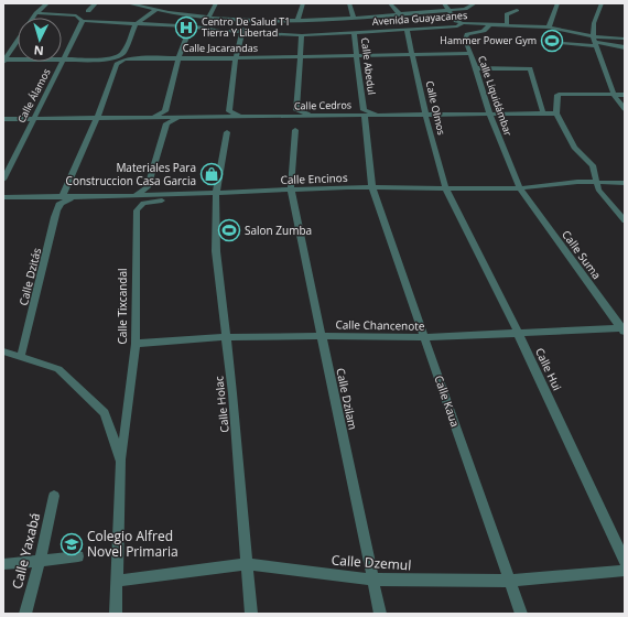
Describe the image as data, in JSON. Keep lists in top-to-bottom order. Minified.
{"streets":{"street":["Avenida Guayacanes","Calle Jacarandas","Calle Abedul","Calle Álamos","Calle Liquidámbar","Calle Cedros","Calle Olmos","Calle Encinos","Calle Suma","Calle Dzitás","Calle Tixcandal","Calle Chancenote","Calle Hui","Calle Dzilam","Calle Kaua","Calle Holac","Calle Yaxabá","Calle Dzemul"]},"crossings":[["Avenida Guayacanes","Calle Abedul"],["Avenida Guayacanes","Calle Liquidámbar"],["Avenida Guayacanes","Calle Olmos"],["Calle Jacarandas","Calle Abedul"],["Calle Jacarandas","Calle Liquidámbar"],["Calle Jacarandas","Calle Cedros"],["Calle Jacarandas","Calle Olmos"],["Calle Jacarandas","Calle Encinos"],["Calle Jacarandas","Calle Dzitás"],["Calle Abedul","Calle Cedros"],["Calle Álamos","Calle Cedros"],["Calle Liquidámbar","Calle Cedros"],["Calle Liquidámbar","Calle Encinos"],["Calle Liquidámbar","Calle Suma"],["Calle Cedros","Calle Olmos"],["Calle Olmos","Calle Encinos"],["Calle Olmos","Calle Hui"],["Calle Encinos","Calle Suma"],["Calle Encinos","Calle Dzitás"],["Calle Encinos","Calle Tixcandal"],["Calle Encinos","Calle Hui"],["Calle Encinos","Calle Dzilam"],["Calle Encinos","Calle Kaua"],["Calle Encinos","Calle Holac"],["Calle Suma","Calle Chancenote"],["Calle Tixcandal","Calle Chancenote"],["Calle Tixcandal","Calle Dzemul"],["Calle Chancenote","Calle Hui"],["Calle Chancenote","Calle Dzilam"],["Calle Chancenote","Calle Kaua"],["Calle Chancenote","Calle Holac"],["Calle Dzilam","Calle Dzemul"],["Calle Kaua","Calle Dzemul"],["Calle Holac","Calle Dzemul"]],"places":{"hospital":["Centro De Salud T1 Tierra Y Libertad"],"sports":["Hammer Power Gym","Salon Zumba"],"shop":["Materiales Para Construccion Casa Garcia"],"school or university":["Colegio Alfred Novel Primaria"]},"north":"bottom"}
